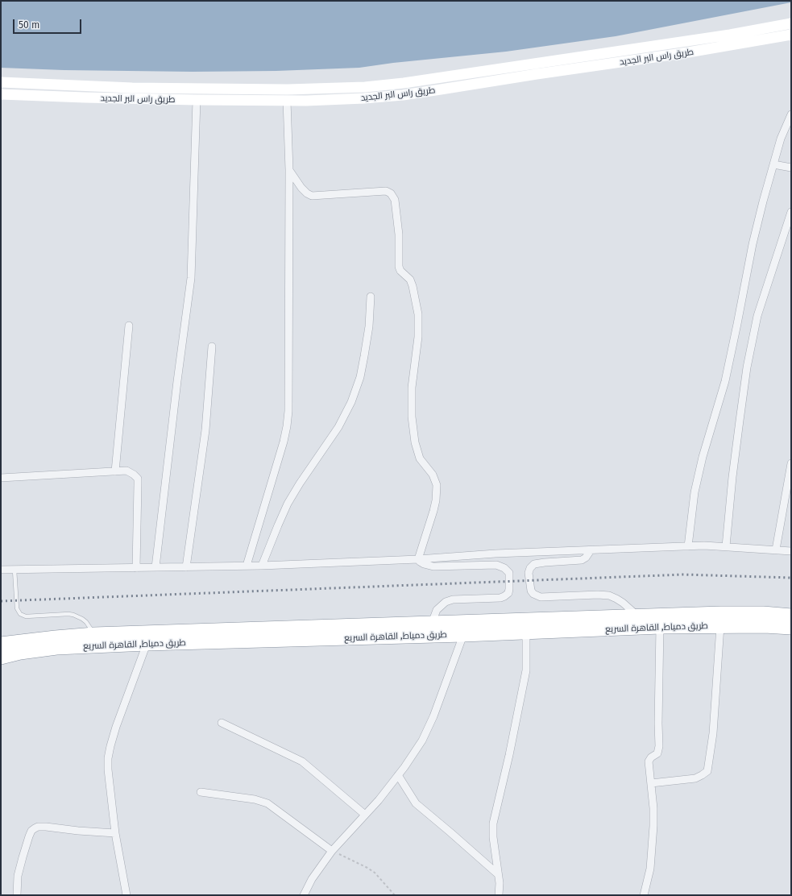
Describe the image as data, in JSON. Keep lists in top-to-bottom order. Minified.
{"streets":{"highway":["طريق دمياط, القاهرة السريع"],"main road":["طريق راس البر الجديد"]},"scale_bar":"50 m"}
